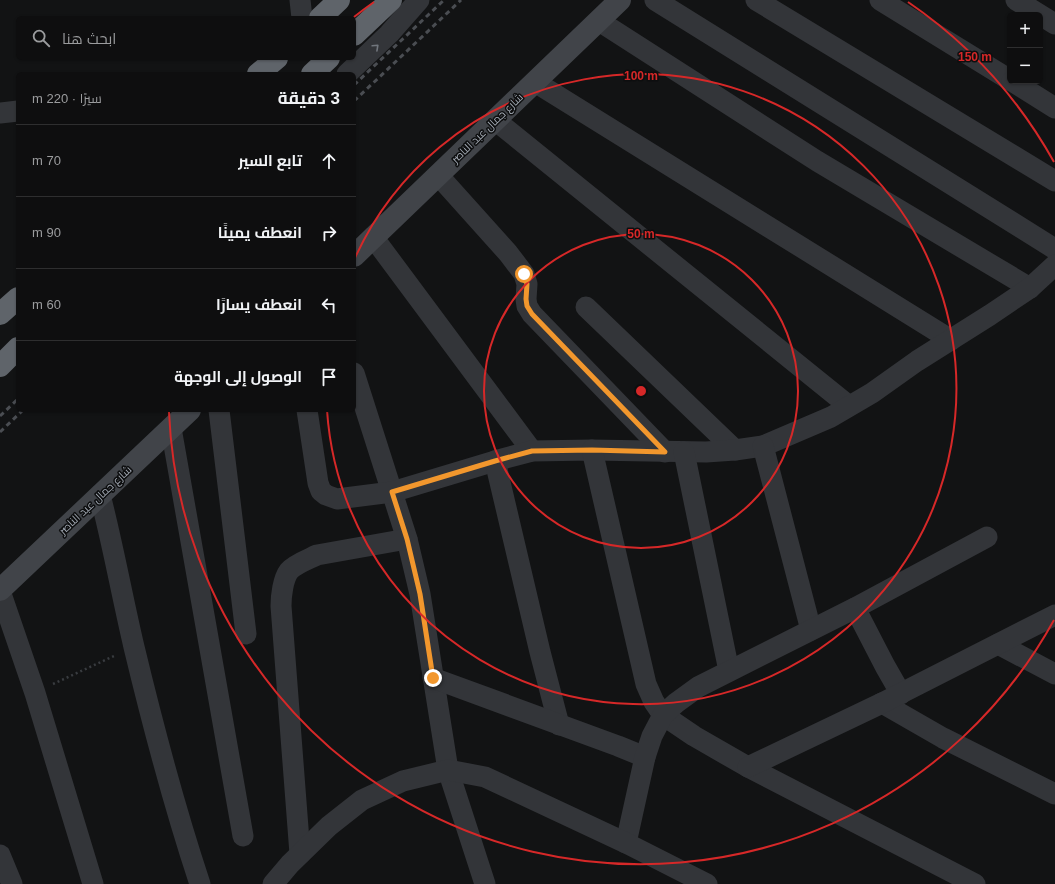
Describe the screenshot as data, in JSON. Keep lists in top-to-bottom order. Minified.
{"streets":{"street":["شارع جمال عبد الناصر"]},"page":{"map_buttons":["+","−"],"search":"ابحث هنا","heading":["3 دقيقة","سيرًا · 220 m"],"list":[["تابع السير","70 m"],["انعطف يمينًا","90 m"],["انعطف يسارًا","60 m"],"الوصول إلى الوجهة"]},"rings":["150 m","100 m","50 m"]}
